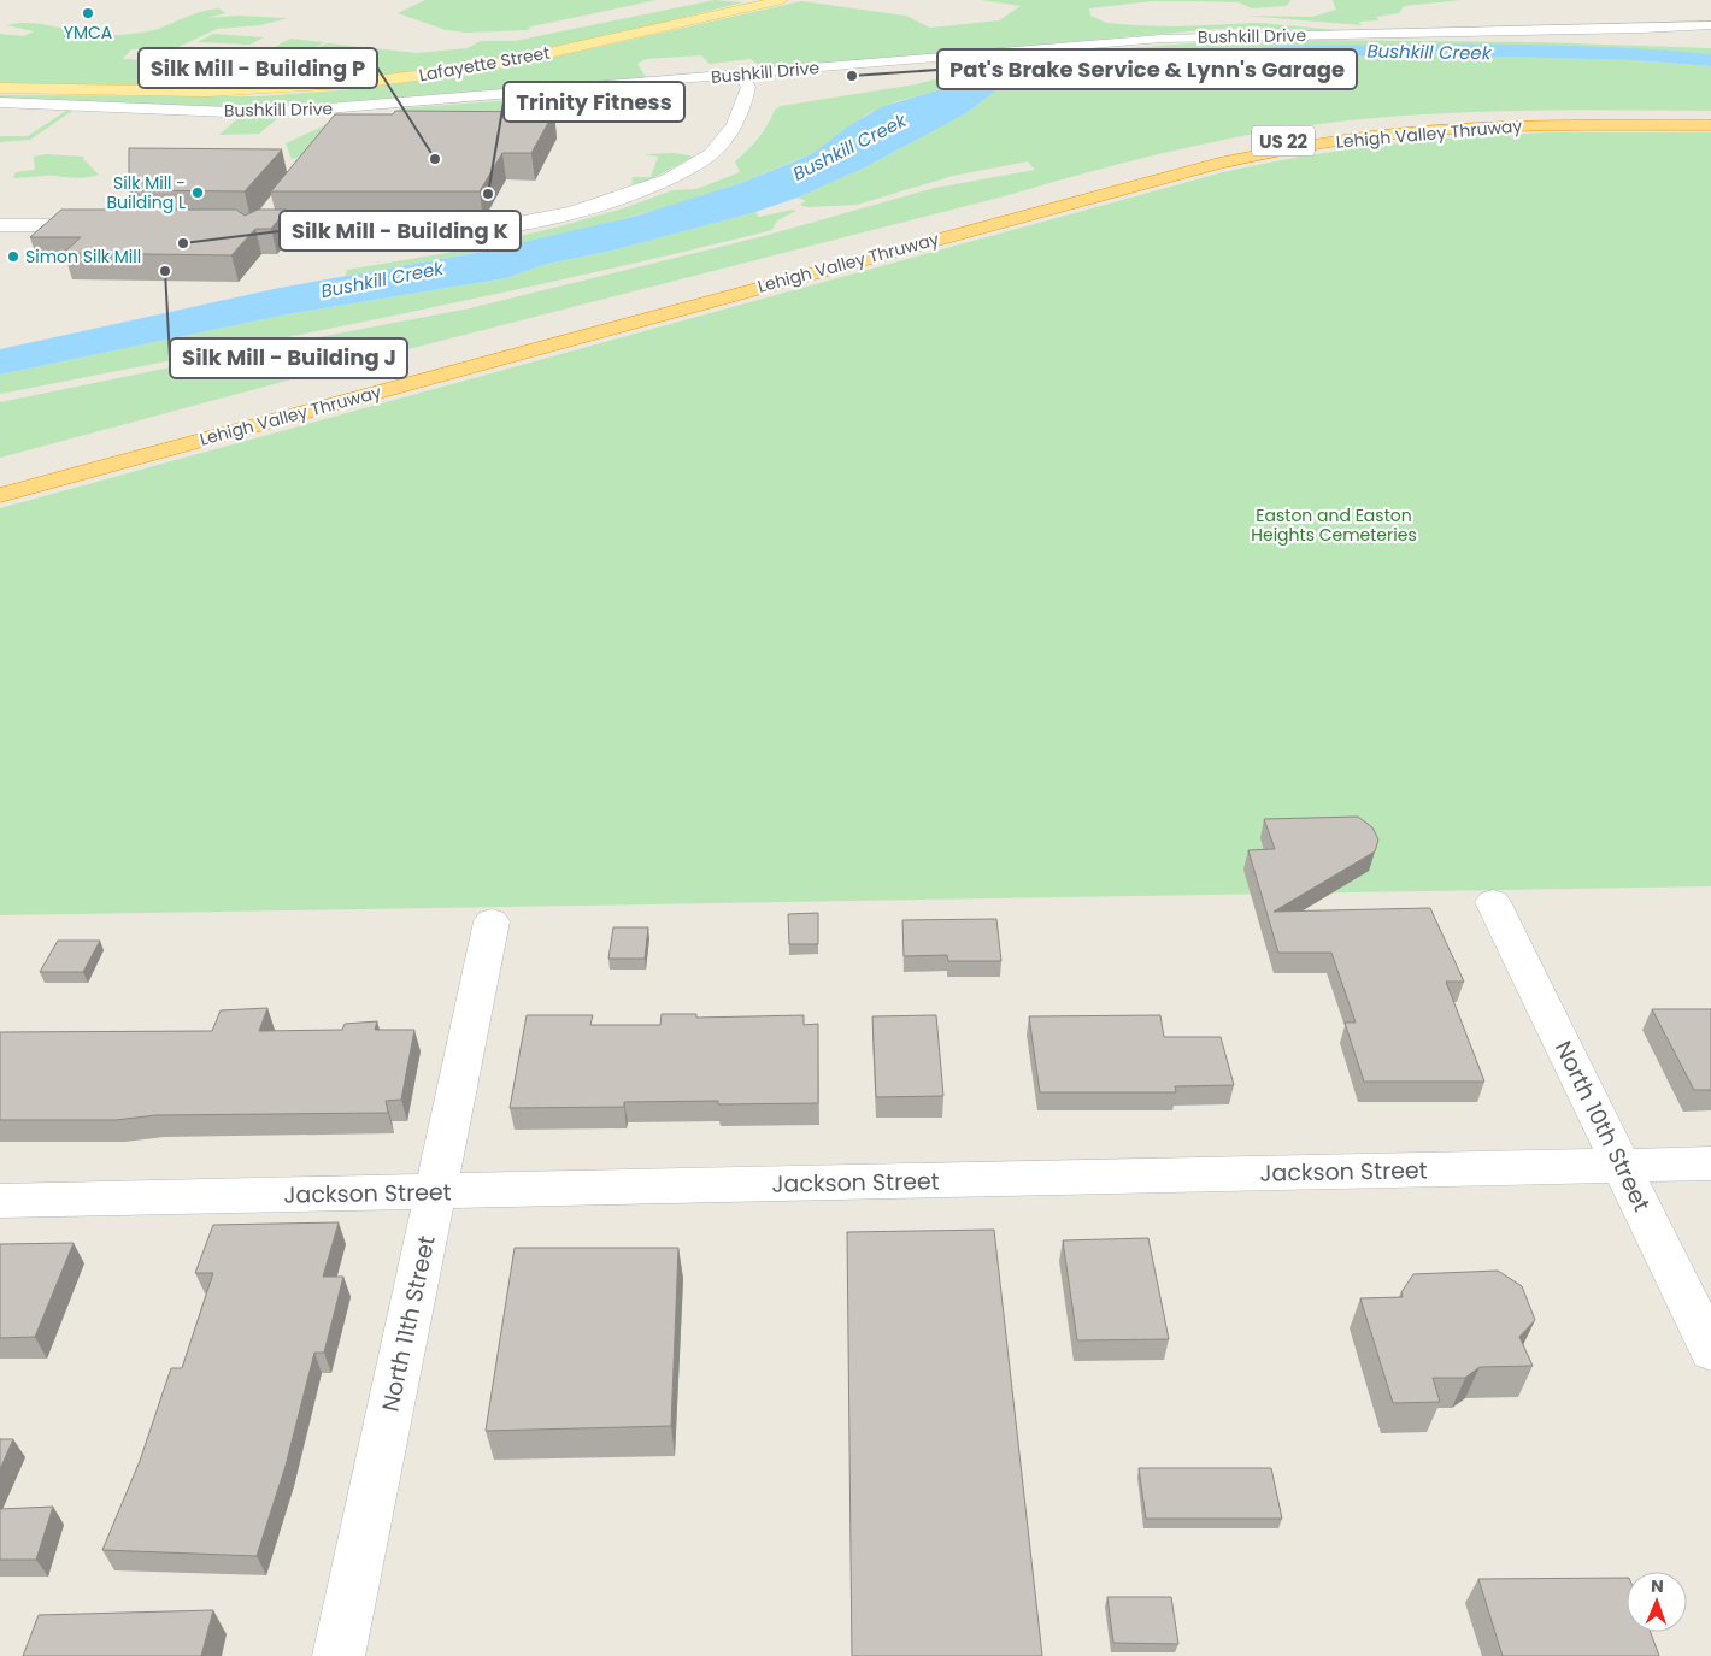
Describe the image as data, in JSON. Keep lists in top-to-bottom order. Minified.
{"streets":{"highway":["Lehigh Valley Thruway","US 22"],"main road":["Lafayette Street"],"street":["Bushkill Drive","North 10th Street","Jackson Street","North 11th Street"]},"crossings":[["North 10th Street","Jackson Street"],["Jackson Street","North 11th Street"]],"water":["Bushkill Creek"],"parks":["Easton and Easton Heights Cemeteries"],"places":["YMCA","Pat's Brake Service & Lynn's Garage","Silk Mill - Building P","Silk Mill - Building L","Trinity Fitness","Silk Mill - Building K","Simon Silk Mill","Silk Mill - Building J"],"north":"top"}
